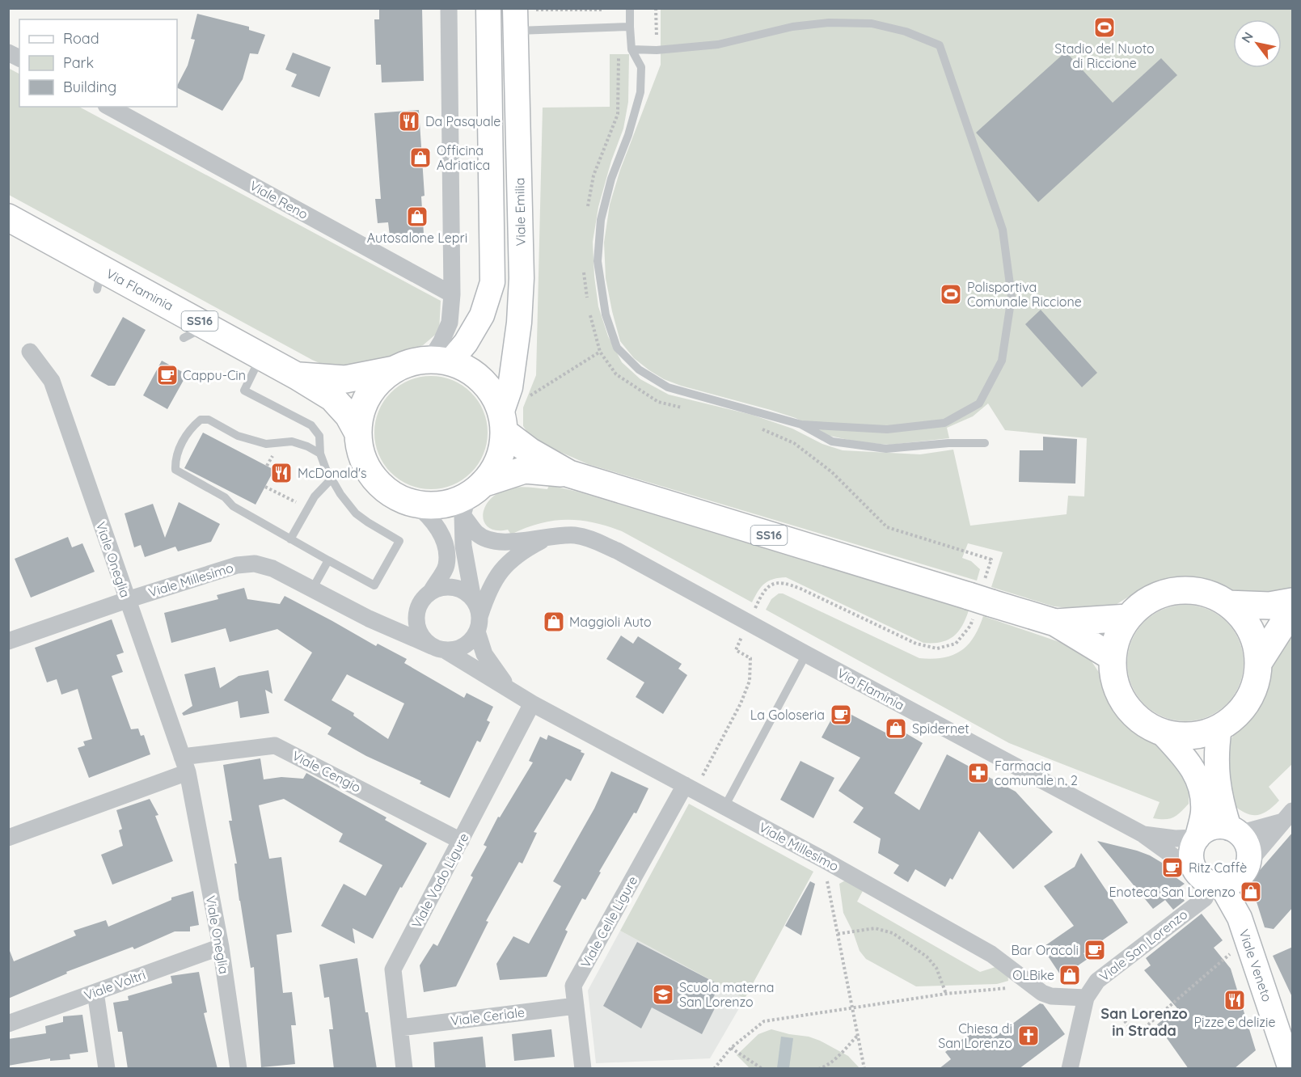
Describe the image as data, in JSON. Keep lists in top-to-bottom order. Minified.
{"streets":{"main road":["Via Flaminia","SS16"],"street":["Viale Reno","Viale Emilia","Viale Oneglia","Viale Millesimo","Viale Cengio","Viale Vado Ligure","Viale Celle Ligure","Viale San Lorenzo","Viale Veneto","Viale Voltri","Viale Ceriale"]},"crossings":[["Viale Emilia","Via Flaminia"],["Viale Emilia","SS16"],["Via Flaminia","SS16"],["Via Flaminia","Viale Millesimo"],["Viale Oneglia","Viale Millesimo"],["Viale Oneglia","Viale Cengio"],["Viale Oneglia","Viale Voltri"],["Viale Millesimo","Viale Vado Ligure"],["Viale Millesimo","Viale Celle Ligure"],["Viale Millesimo","Viale San Lorenzo"],["Viale Cengio","Viale Vado Ligure"],["Viale Vado Ligure","Viale Ceriale"],["Viale Celle Ligure","Viale Ceriale"],["Viale San Lorenzo","Viale Veneto"]],"districts":["San Lorenzo in Strada"],"places":{"sports":["Stadio del Nuoto di Riccione","Polisportiva Comunale Riccione"],"restaurant":["Da Pasquale","McDonald's","Pizze e delizie"],"shop":["Officina Adriatica","Autosalone Lepri","Maggioli Auto","Spidernet","Enoteca San Lorenzo","OLBike"],"cafe":["Cappu-Cin","La Goloseria","Ritz Caffè","Bar Oracoli"],"pharmacy":["Farmacia comunale n. 2"],"school or university":["Scuola materna San Lorenzo"],"church":["Chiesa di San Lorenzo"]},"legend":["Road","Park","Building"],"north":"top left"}
